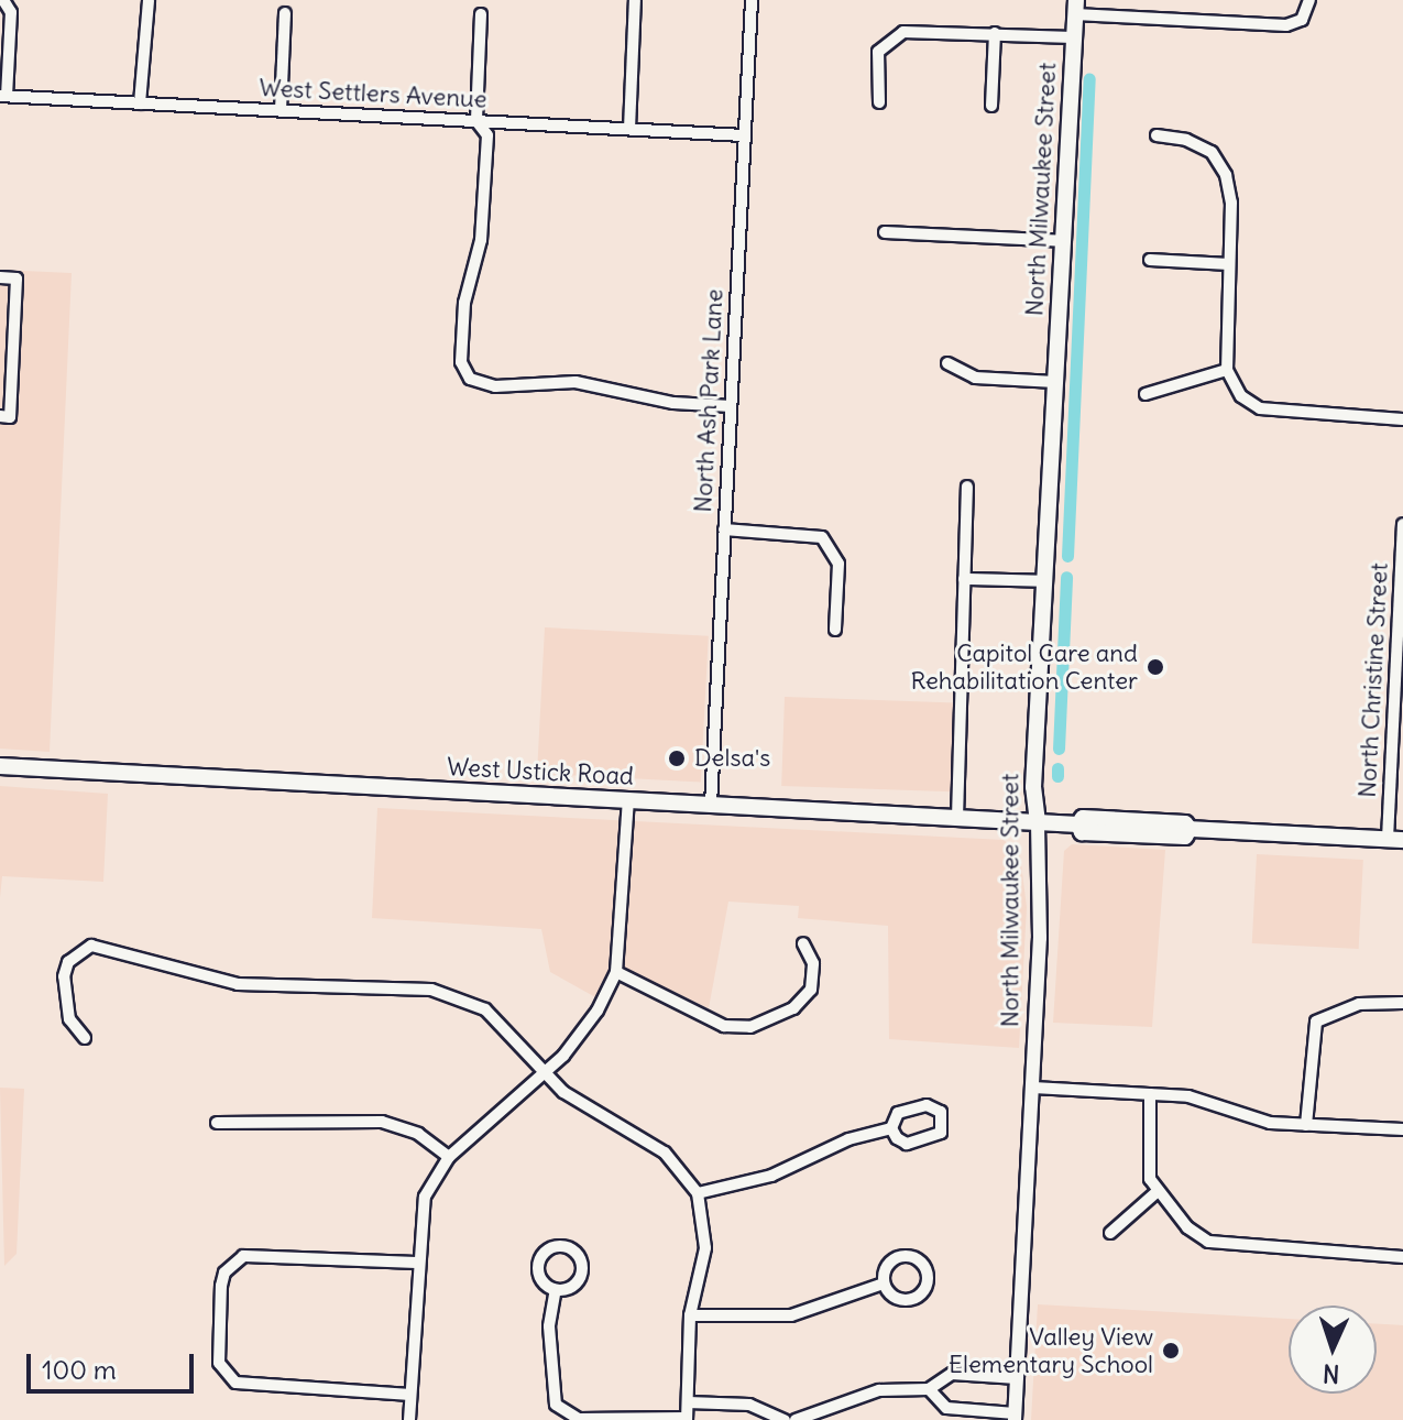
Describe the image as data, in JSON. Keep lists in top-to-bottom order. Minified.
{"streets":{"main road":["North Milwaukee Street","West Ustick Road"],"street":["West Settlers Avenue","North Ash Park Lane","North Christine Street"]},"crossings":[["West Settlers Avenue","North Ash Park Lane"],["North Milwaukee Street","West Ustick Road"],["North Ash Park Lane","West Ustick Road"],["North Christine Street","West Ustick Road"]],"places":["Capitol Care and Rehabilitation Center","Delsa's","Valley View Elementary School"],"scale_bar":"100 m","north":"bottom"}
